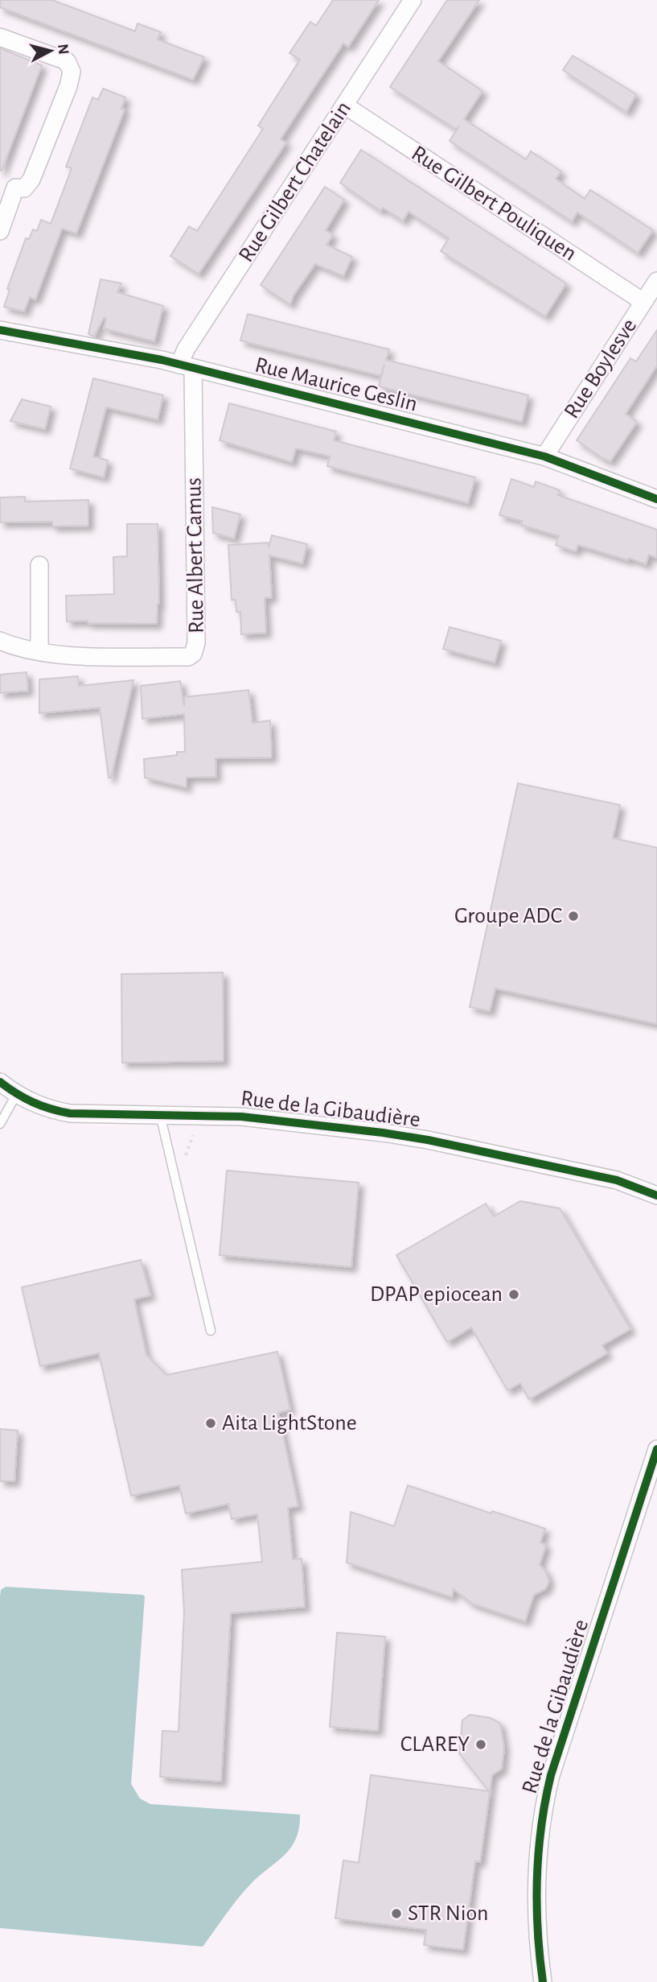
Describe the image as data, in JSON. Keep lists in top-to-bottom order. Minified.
{"streets":{"street":["Rue Gilbert Chatelain","Rue Gilbert Pouliquen","Rue Boylesve","Rue Maurice Geslin","Rue Albert Camus","Rue de la Gibaudière"]},"crossings":[["Rue Gilbert Chatelain","Rue Gilbert Pouliquen"],["Rue Gilbert Chatelain","Rue Maurice Geslin"],["Rue Gilbert Chatelain","Rue Albert Camus"],["Rue Gilbert Pouliquen","Rue Boylesve"],["Rue Boylesve","Rue Maurice Geslin"],["Rue Maurice Geslin","Rue Albert Camus"]],"places":["Groupe ADC","DPAP epiocean","Aita LightStone","CLAREY","STR Nion"],"north":"right"}
